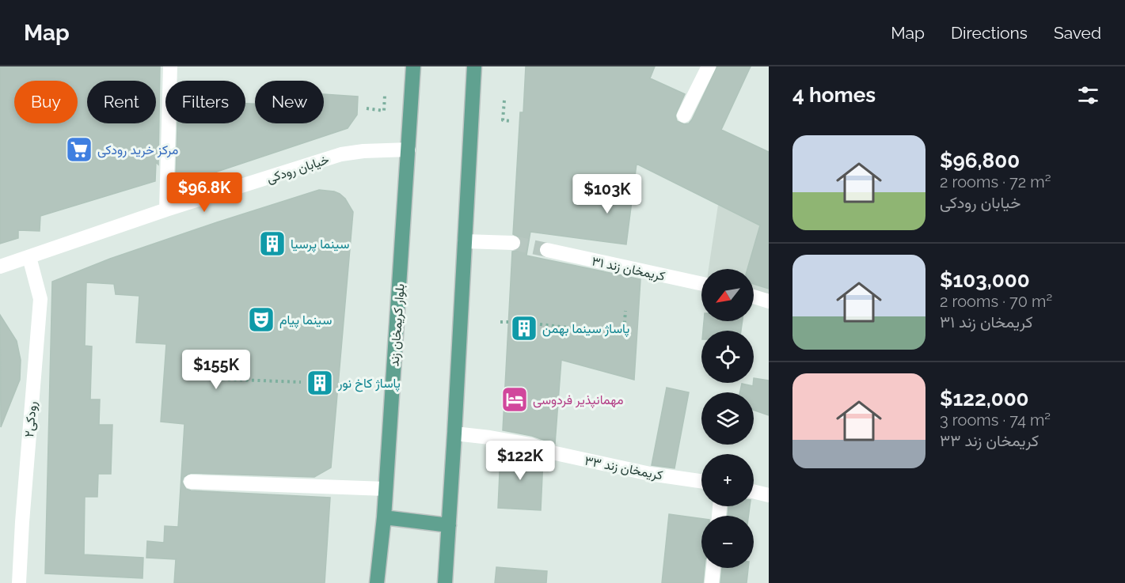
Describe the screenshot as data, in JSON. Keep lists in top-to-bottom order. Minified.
{"streets":{"main road":["بلوار کریمخان زند"],"street":["خیابان رودکی","کریمخان زند ۳۱","رودکی۲","کریمخان زند ۳۳"]},"crossings":[["خیابان رودکی","بلوار کریمخان زند"],["خیابان رودکی","رودکی۲"]],"places":{"supermarket":["مرکز خرید رودکی"],"building":["سینما پرسیا","پاساژ سینما بهمن","پاساژ کاخ نور"],"theatre":["سینما پیام"],"hotel":["مهمانپذیر فردوسی"]},"north":"bottom left","page":{"header":"Map","nav":["Map","Directions","Saved"],"heading":"4 homes","chip":["Buy","Rent","Filters","New"],"list":[{"name":"$96,800","note":"2 rooms · 72 m² · خیابان رودکی"},{"name":"$103,000","note":"2 rooms · 70 m² · کریمخان زند ۳۱"},{"name":"$122,000","note":"3 rooms · 74 m² · کریمخان زند ۳۳"}],"price":["$96.8K","$103K","$155K","$122K"],"map_buttons":["+","−"]}}
